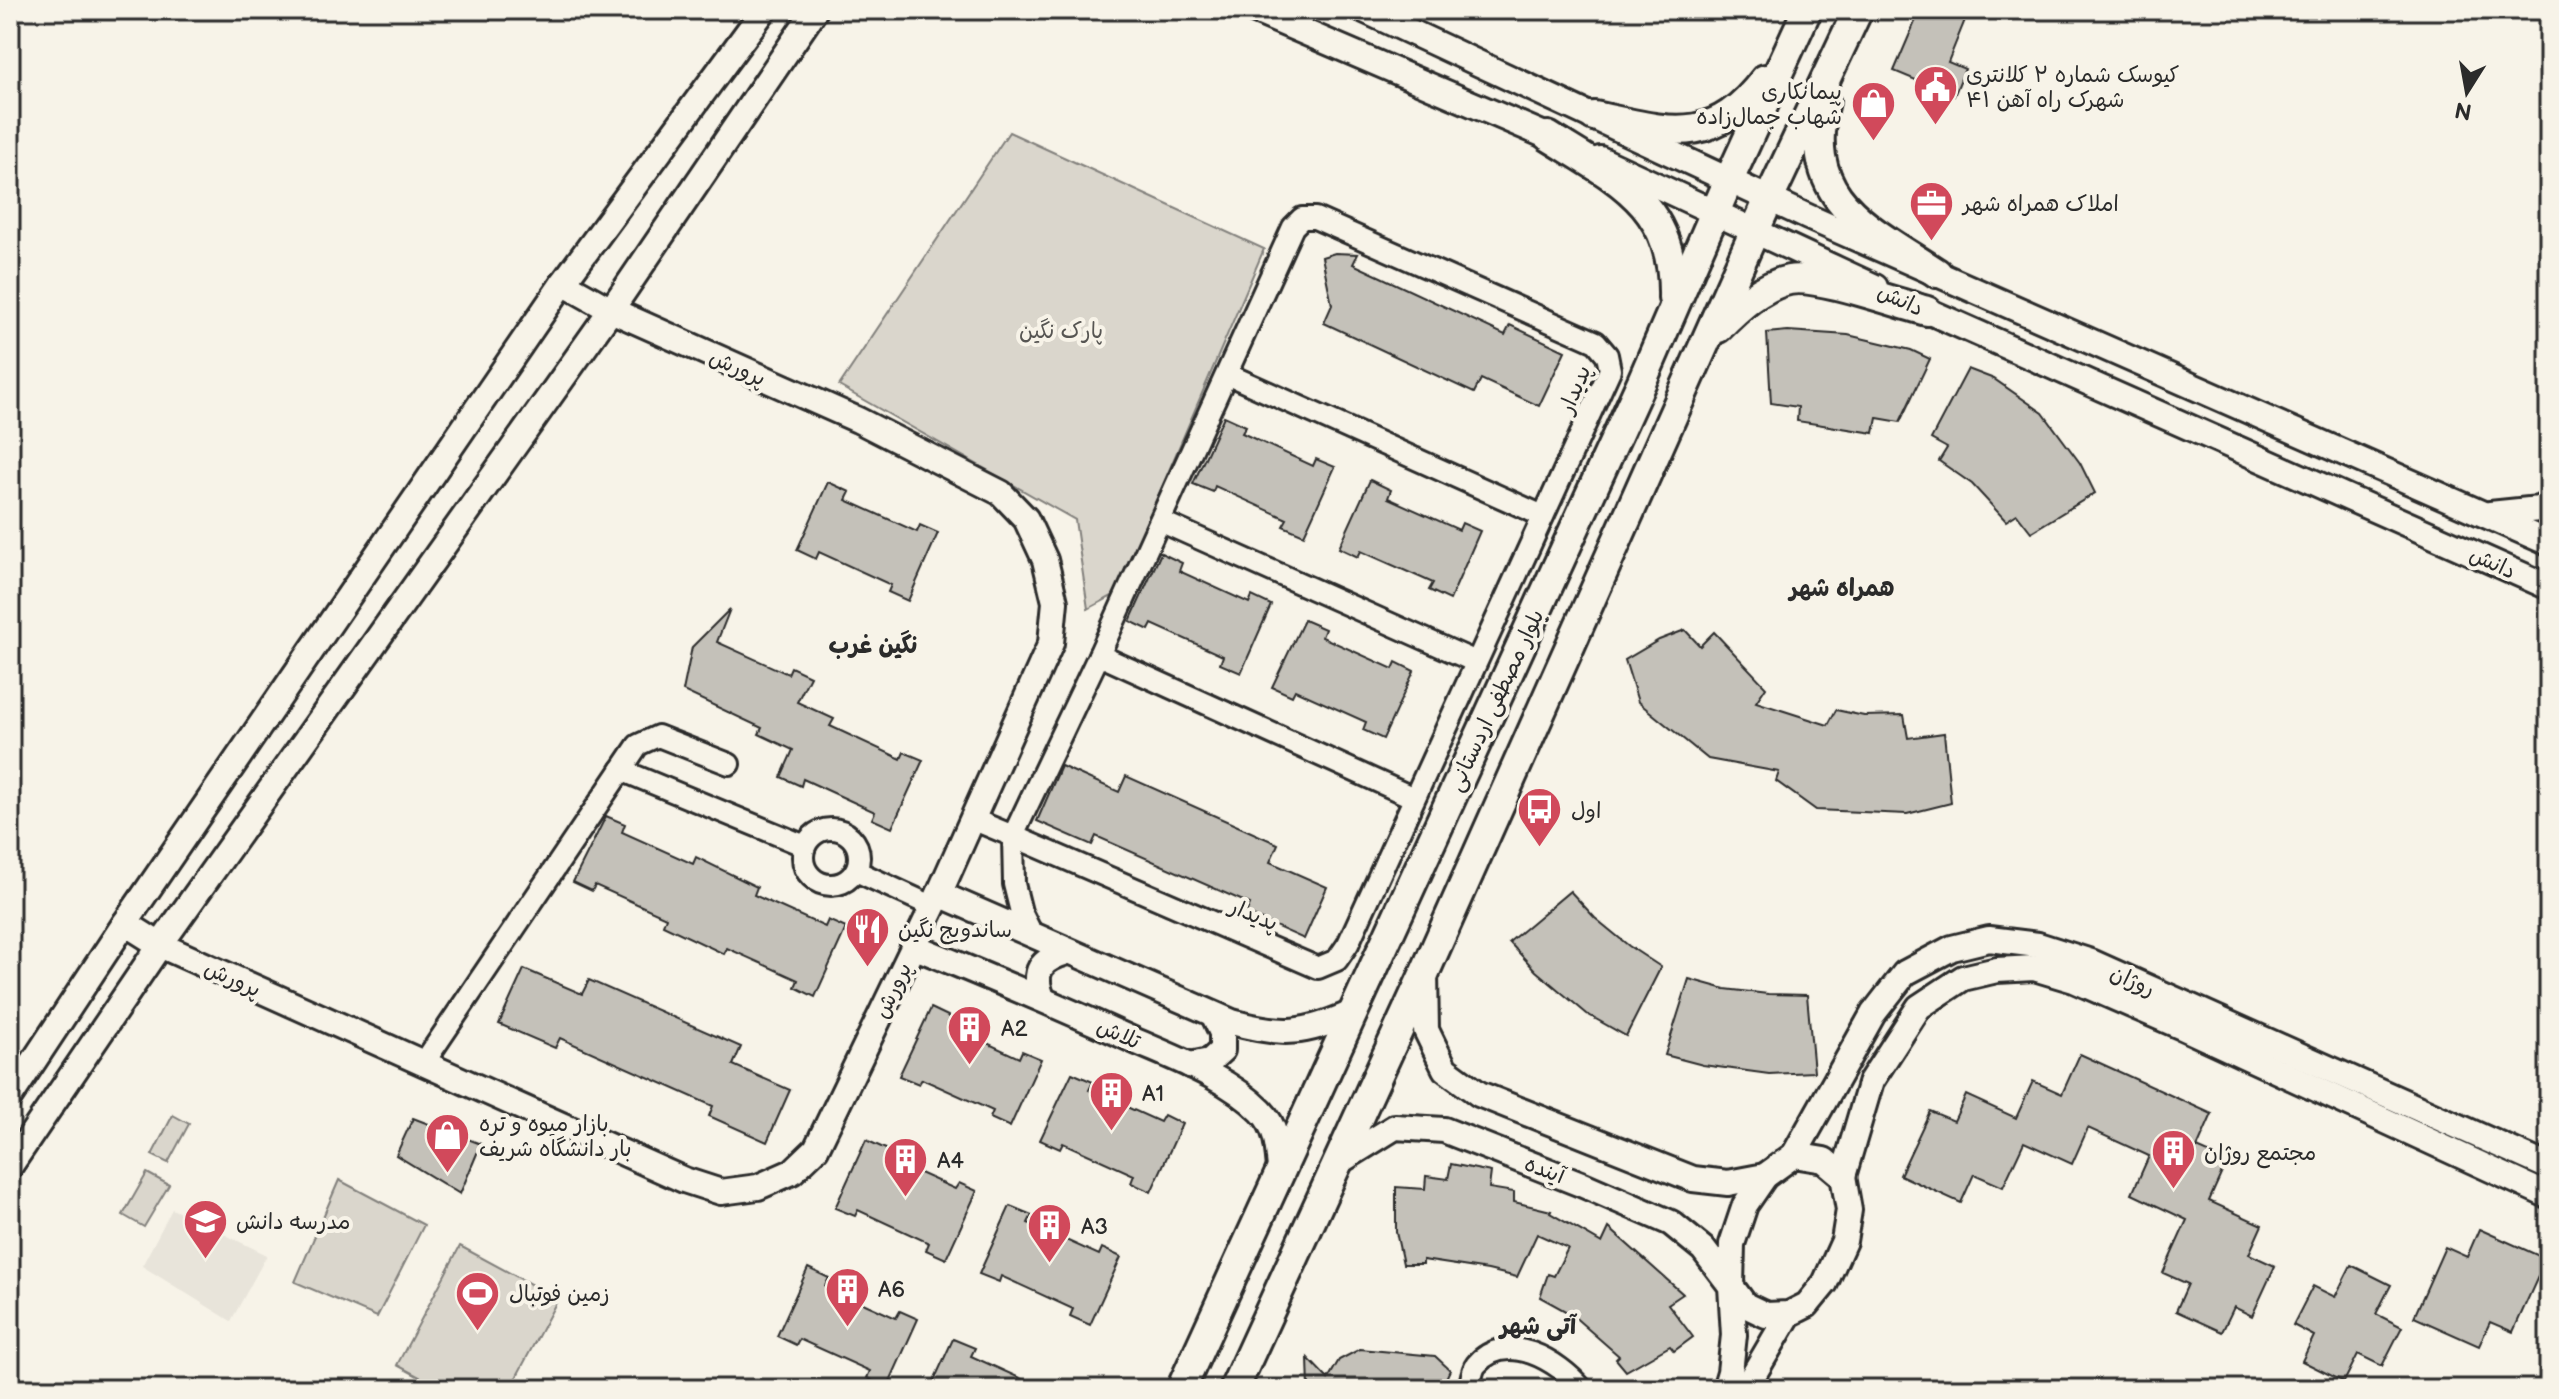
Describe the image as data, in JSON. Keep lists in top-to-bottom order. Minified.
{"streets":{"main road":["بلوار مصطفی اردستانی"],"street":["دانش","پرورش","پدیدار","روژان","تلاش","آینده"]},"crossings":[["دانش","بلوار مصطفی اردستانی"],["پرورش","تلاش"],["بلوار مصطفی اردستانی","تلاش"],["بلوار مصطفی اردستانی","آینده"],["روژان","آینده"]],"districts":["همراه شهر","نگین غرب","آتی شهر"],"parks":["پارک نگین"],"places":{"public building":["کیوسک شماره ۲ کلانتری ۴۱ شهرک راه آهن"],"shop":["پیمانکاری شهاب جمال‌زاده","بازار میوه و تره بار دانشگاه شریف"],"office":["املاک همراه شهر"],"bus stop":["اول"],"restaurant":["ساندویج نگین"],"building":["A2","A1","مجتمع روژان","A4","A3","A6"],"school or university":["مدرسه دانش"],"sports":["زمین فوتبال"]},"north":"bottom"}
